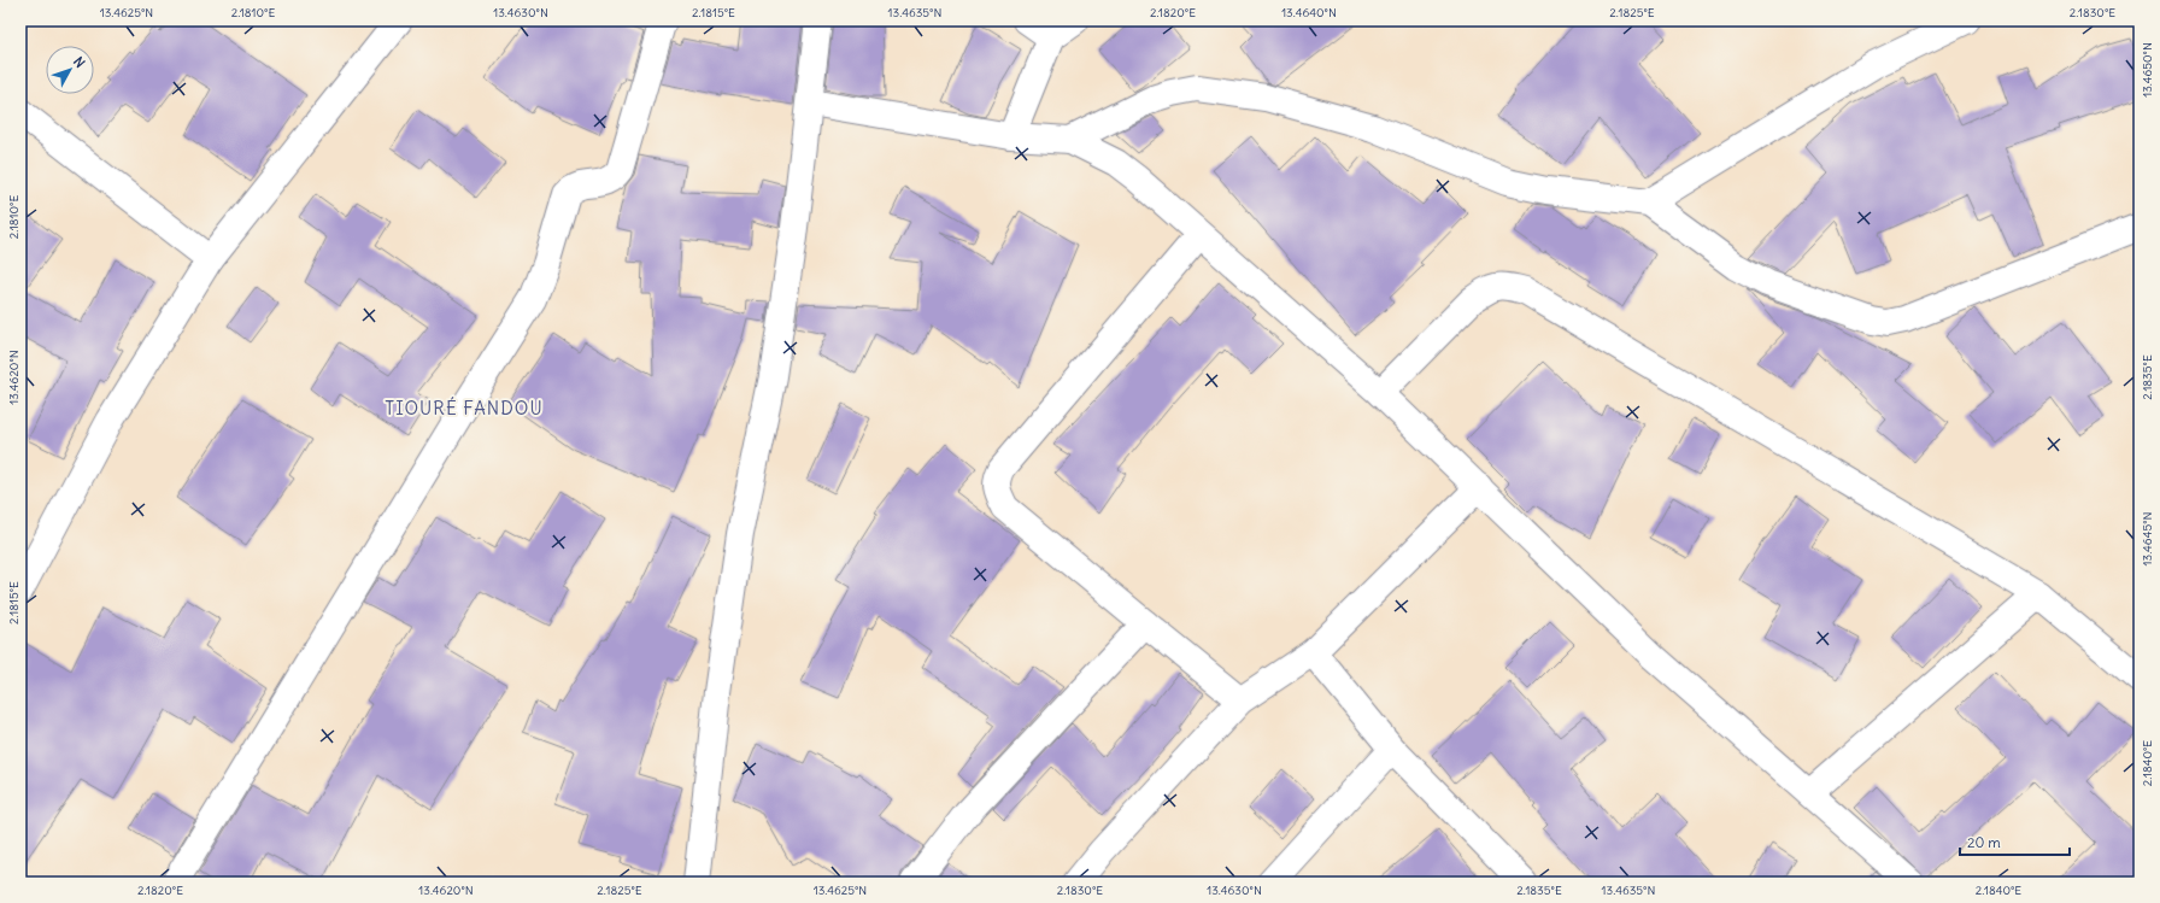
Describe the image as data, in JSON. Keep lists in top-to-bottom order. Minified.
{"districts":["TIOURÉ FANDOU"],"scale_bar":"20 m","north":"top right","coordinates":["13.4625°N","2.1810°E","13.4630°N","2.1815°E","13.4635°N","2.1820°E","13.4640°N","2.1825°E","2.1830°E","13.4650°N","13.4620°N","2.1835°E","13.4645°N","2.1840°E"]}
